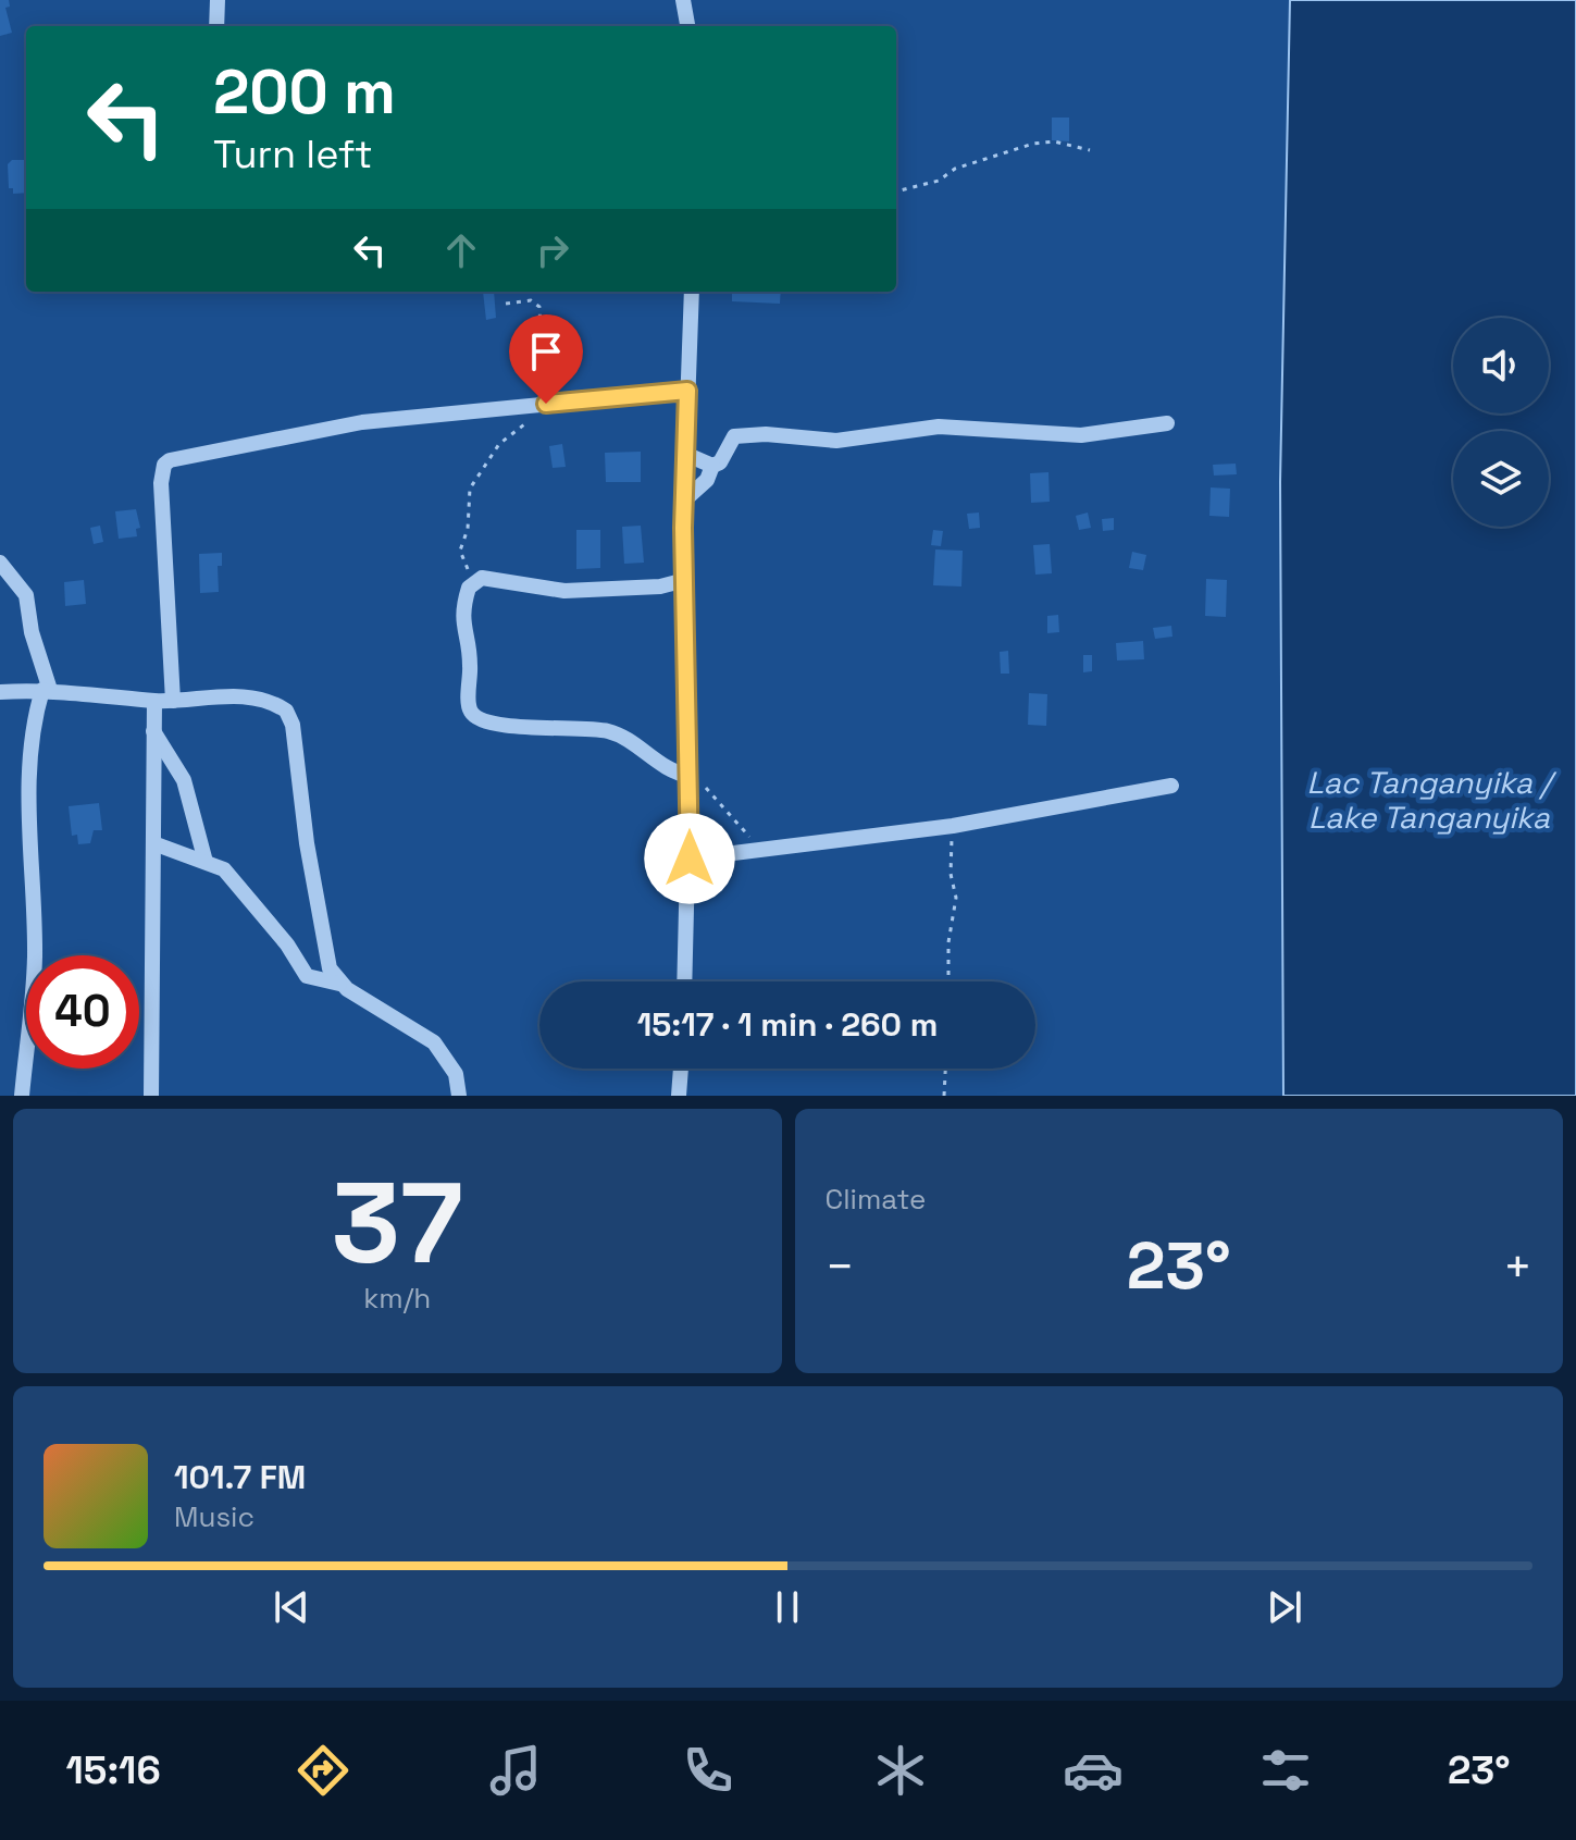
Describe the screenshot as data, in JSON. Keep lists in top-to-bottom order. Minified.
{"water":["Lac Tanganyika / Lake Tanganyika"],"page":{"turn":["200 m","Turn left"],"limit":"40","trip":"15:17 · 1 min · 260 m","tile":[["37","km/h"],"Climate"],"heat":["−","23°","+"],"song":["101.7 FM","Music"],"tabs":["15:16","23°"]}}
